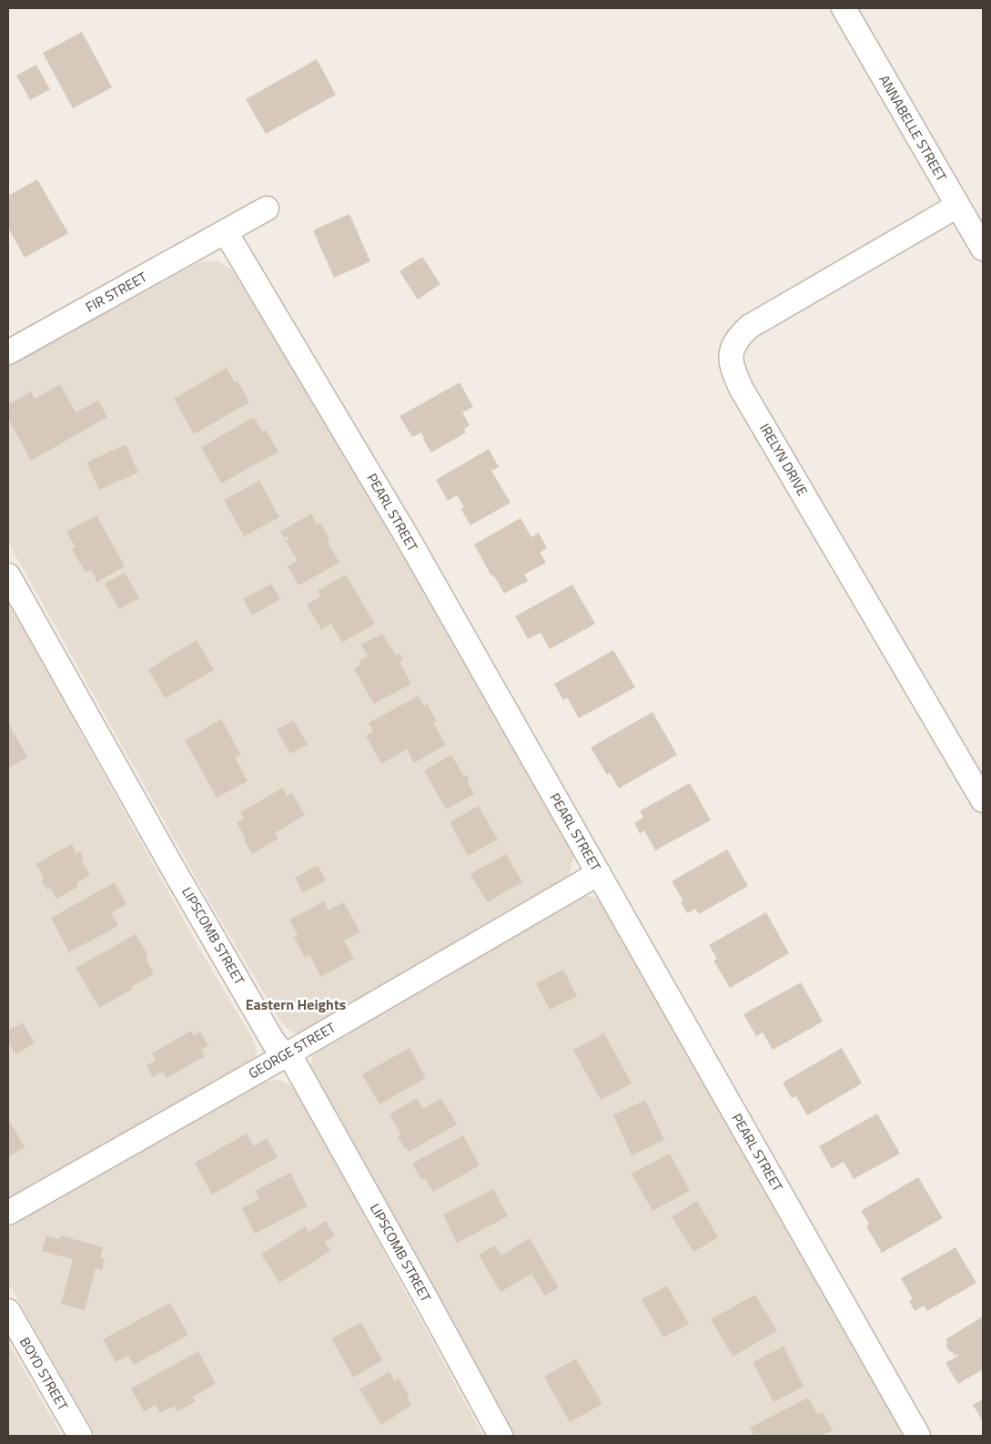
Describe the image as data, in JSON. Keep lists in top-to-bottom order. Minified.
{"streets":{"street":["ANNABELLE STREET","FIR STREET","IRELYN DRIVE","PEARL STREET","LIPSCOMB STREET","GEORGE STREET","BOYD STREET"]},"crossings":[["ANNABELLE STREET","IRELYN DRIVE"],["FIR STREET","PEARL STREET"],["PEARL STREET","GEORGE STREET"],["LIPSCOMB STREET","GEORGE STREET"]],"districts":["Eastern Heights"]}
